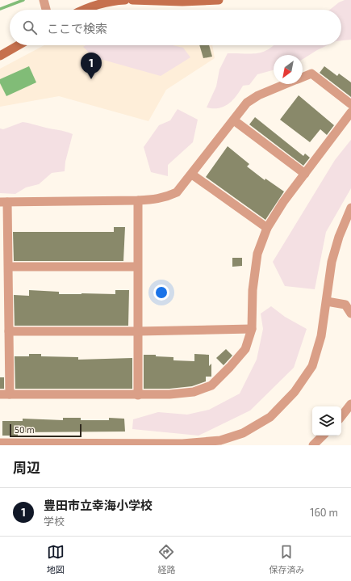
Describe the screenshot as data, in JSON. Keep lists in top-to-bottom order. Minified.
{"scale_bar":"50 m","north":"bottom left","page":{"search":"ここで検索","pins":"1","scale":"50 m","heading":"周辺","list":[{"mark":"1","name":"豊田市立幸海小学校","note":"学校","value":"160 m"}],"nav":["地図","経路","保存済み"]}}
